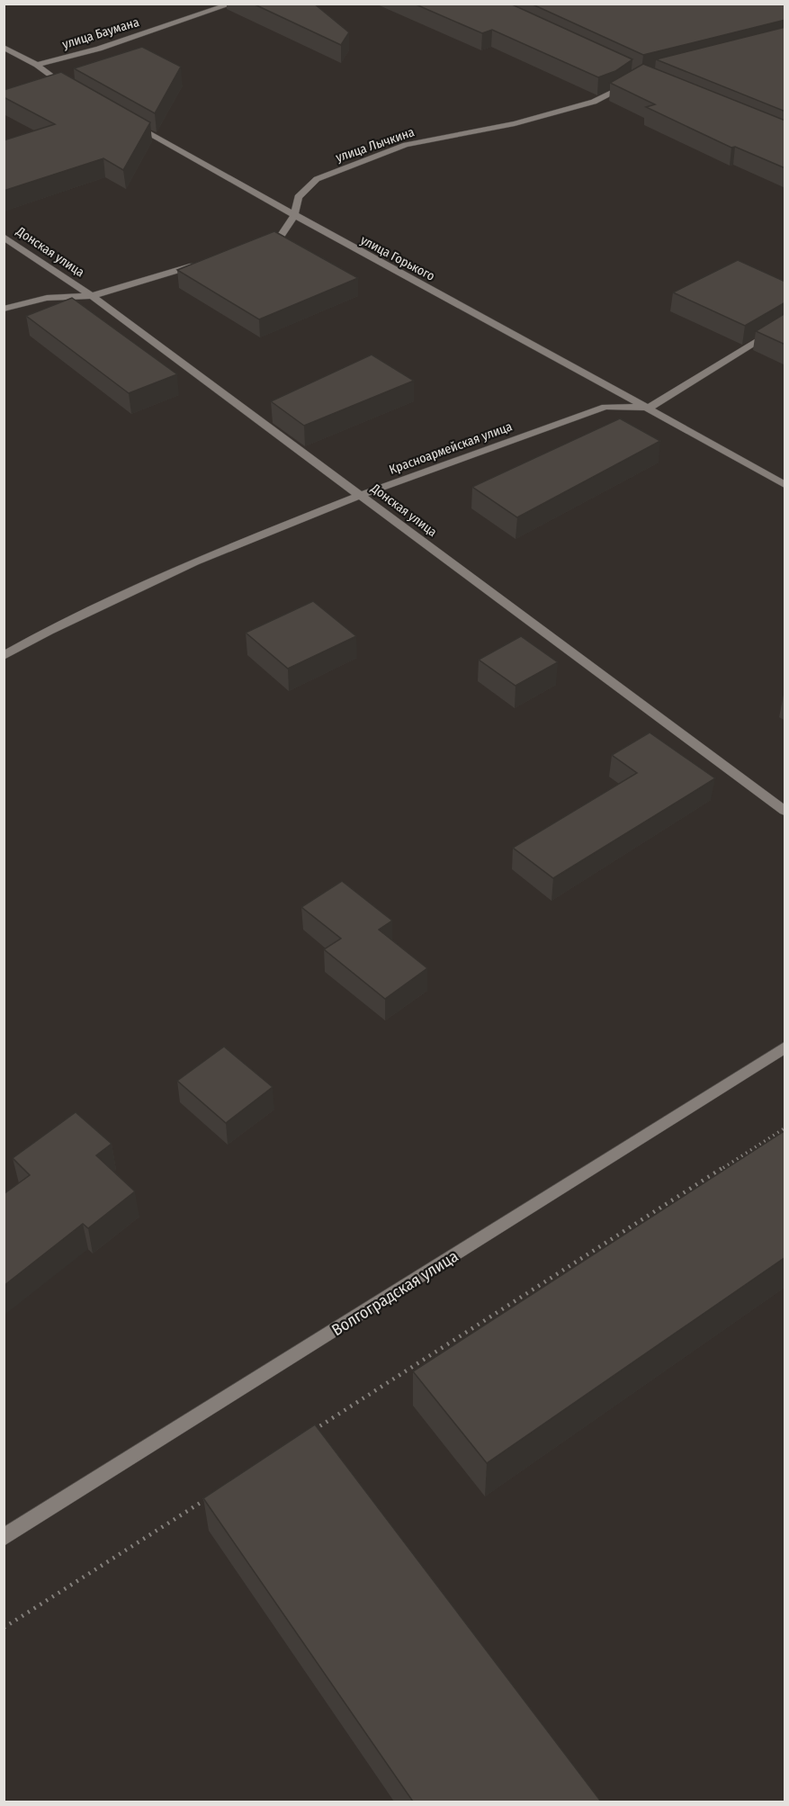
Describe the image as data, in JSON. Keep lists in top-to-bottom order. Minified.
{"streets":{"street":["улица Баумана","улица Лычкина","Донская улица","улица Горького","Красноармейская улица","Волгоградская улица"]},"crossings":[["улица Лычкина","улица Горького"],["Донская улица","Красноармейская улица"],["улица Горького","Красноармейская улица"]]}
